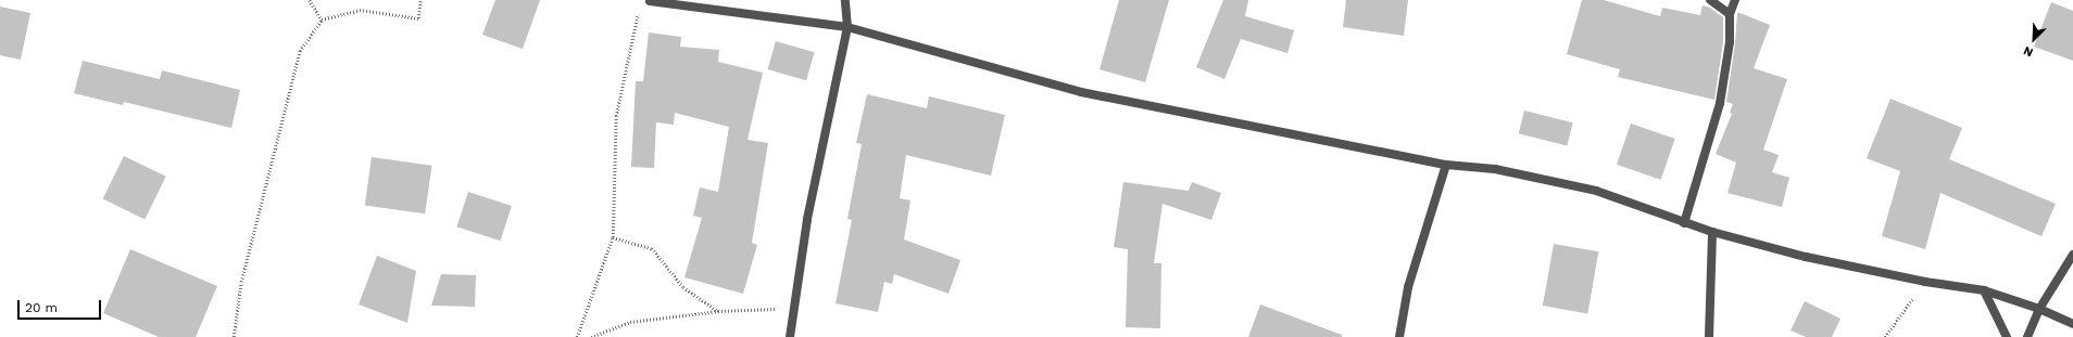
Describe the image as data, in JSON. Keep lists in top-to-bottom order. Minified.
{"scale_bar":"20 m","north":"bottom left"}
